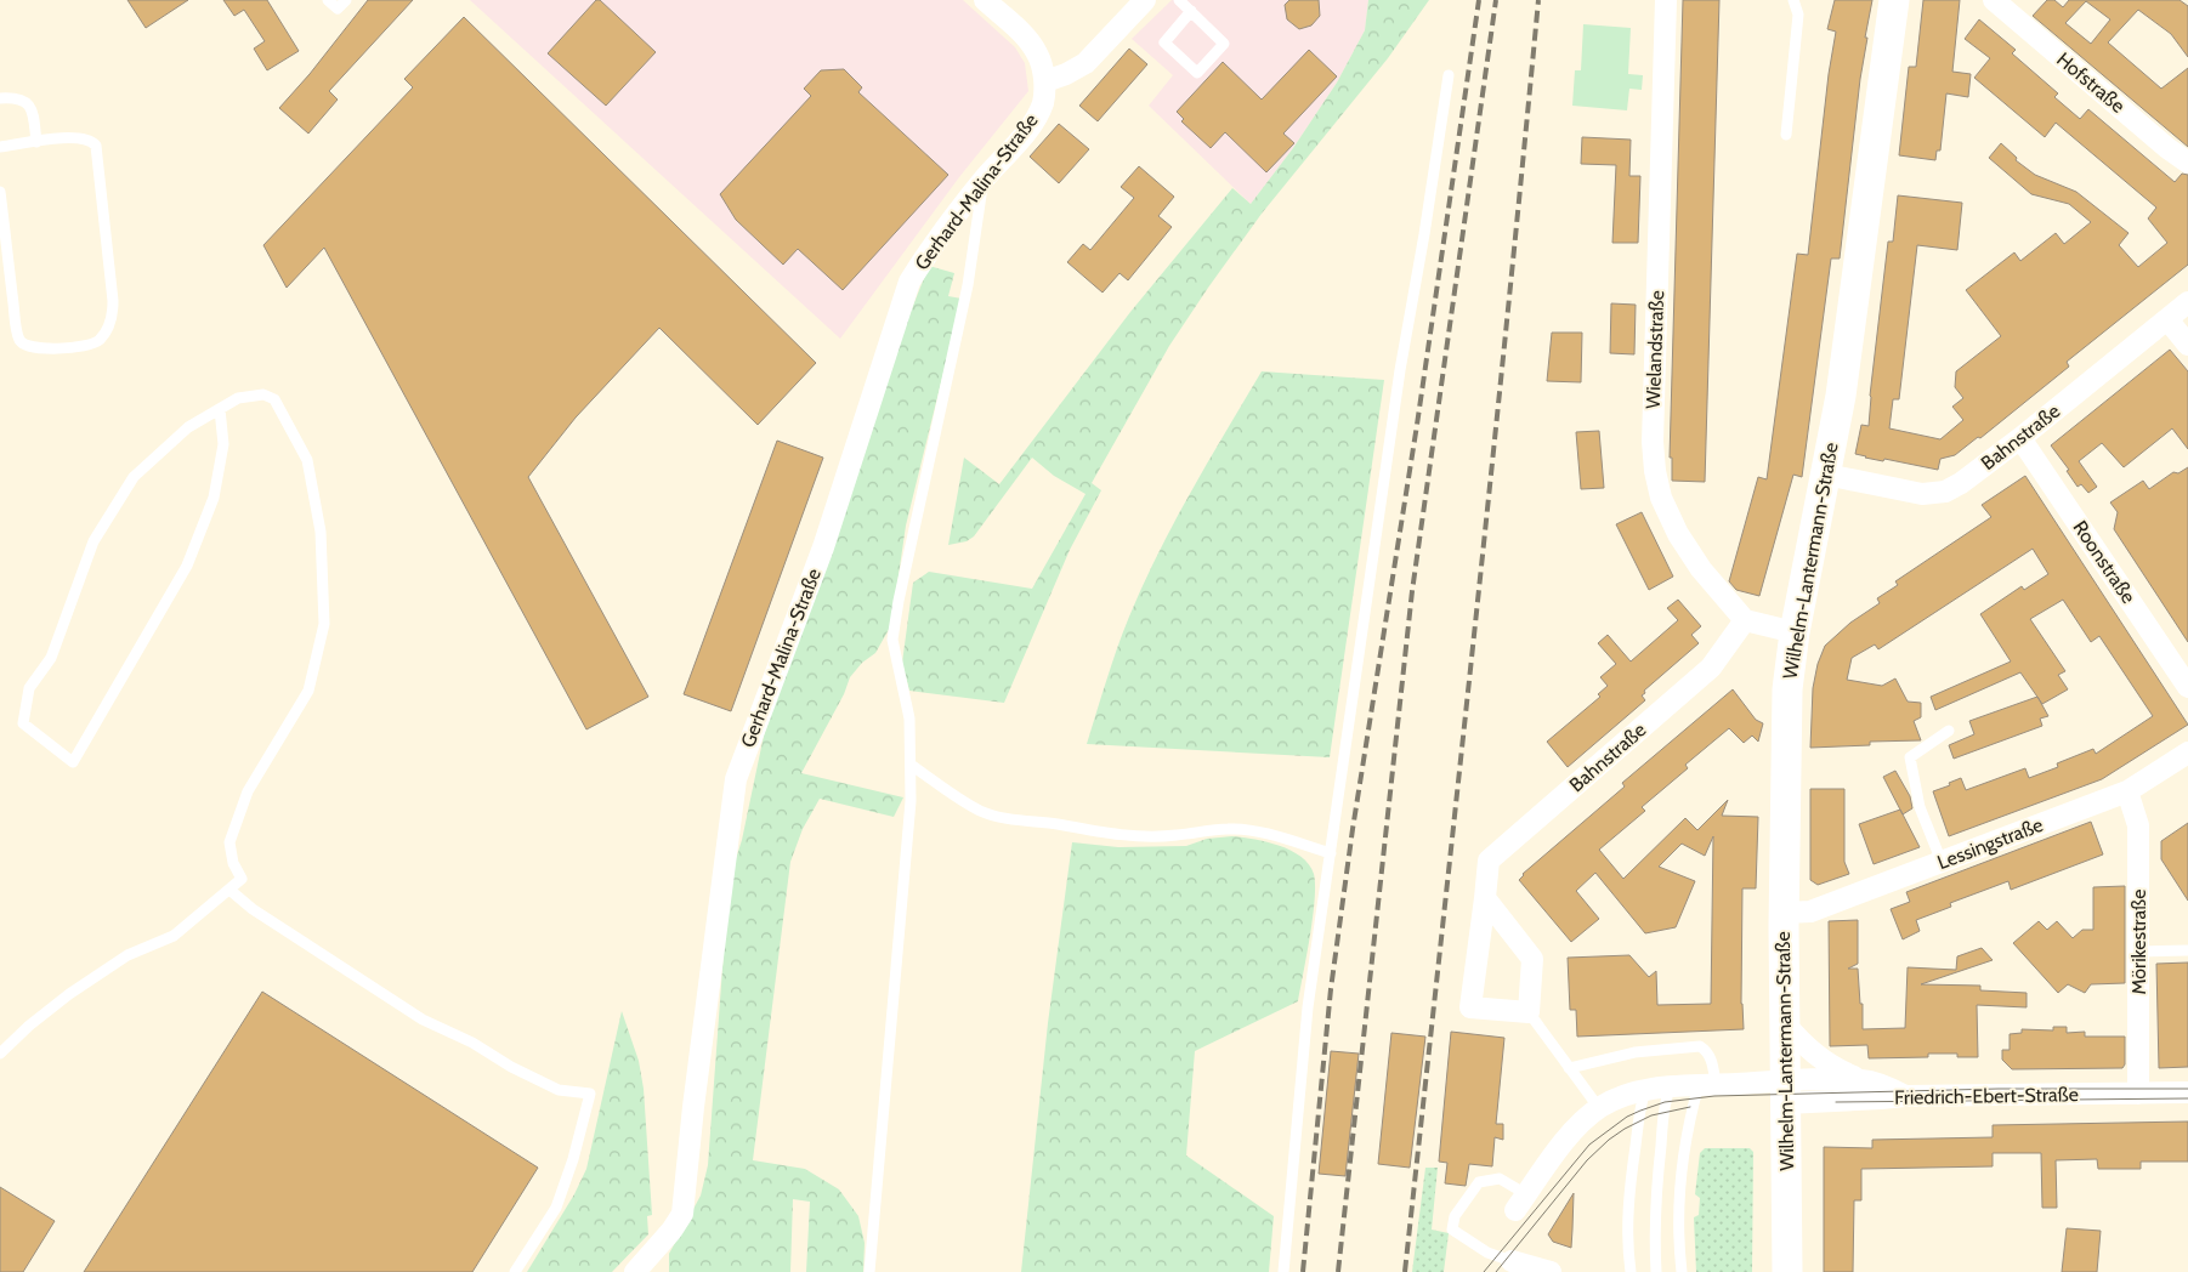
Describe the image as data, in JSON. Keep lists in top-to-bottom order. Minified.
{"streets":{"main road":["Wilhelm-Lantermann-Straße"],"street":["Hofstraße","Gerhard-Malina-Straße","Wielandstraße","Bahnstraße","Roonstraße","Lessingstraße","Mörikestraße","Friedrich-Ebert-Straße"]},"crossings":[["Wielandstraße","Bahnstraße"],["Bahnstraße","Wilhelm-Lantermann-Straße"],["Bahnstraße","Roonstraße"],["Wilhelm-Lantermann-Straße","Lessingstraße"],["Wilhelm-Lantermann-Straße","Friedrich-Ebert-Straße"],["Lessingstraße","Mörikestraße"],["Mörikestraße","Friedrich-Ebert-Straße"]]}
